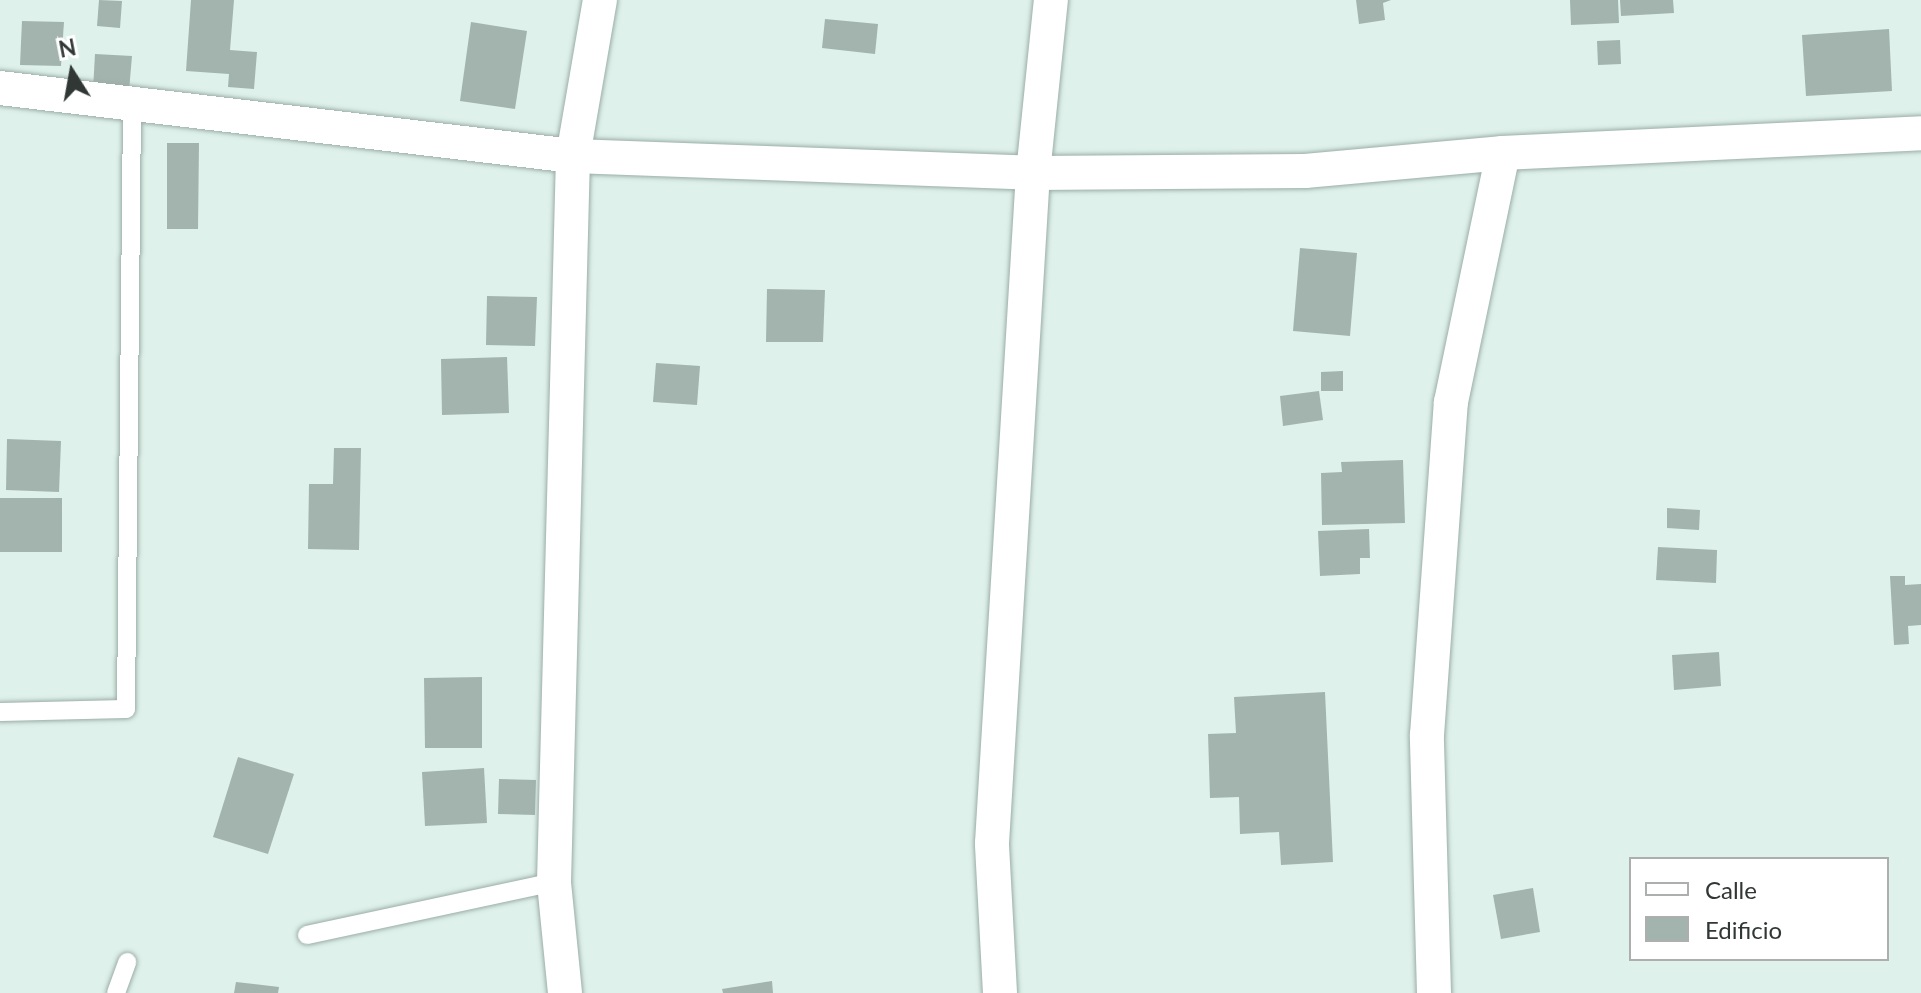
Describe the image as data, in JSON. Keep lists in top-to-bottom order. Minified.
{"legend":["Calle","Edificio"],"north":"top"}
